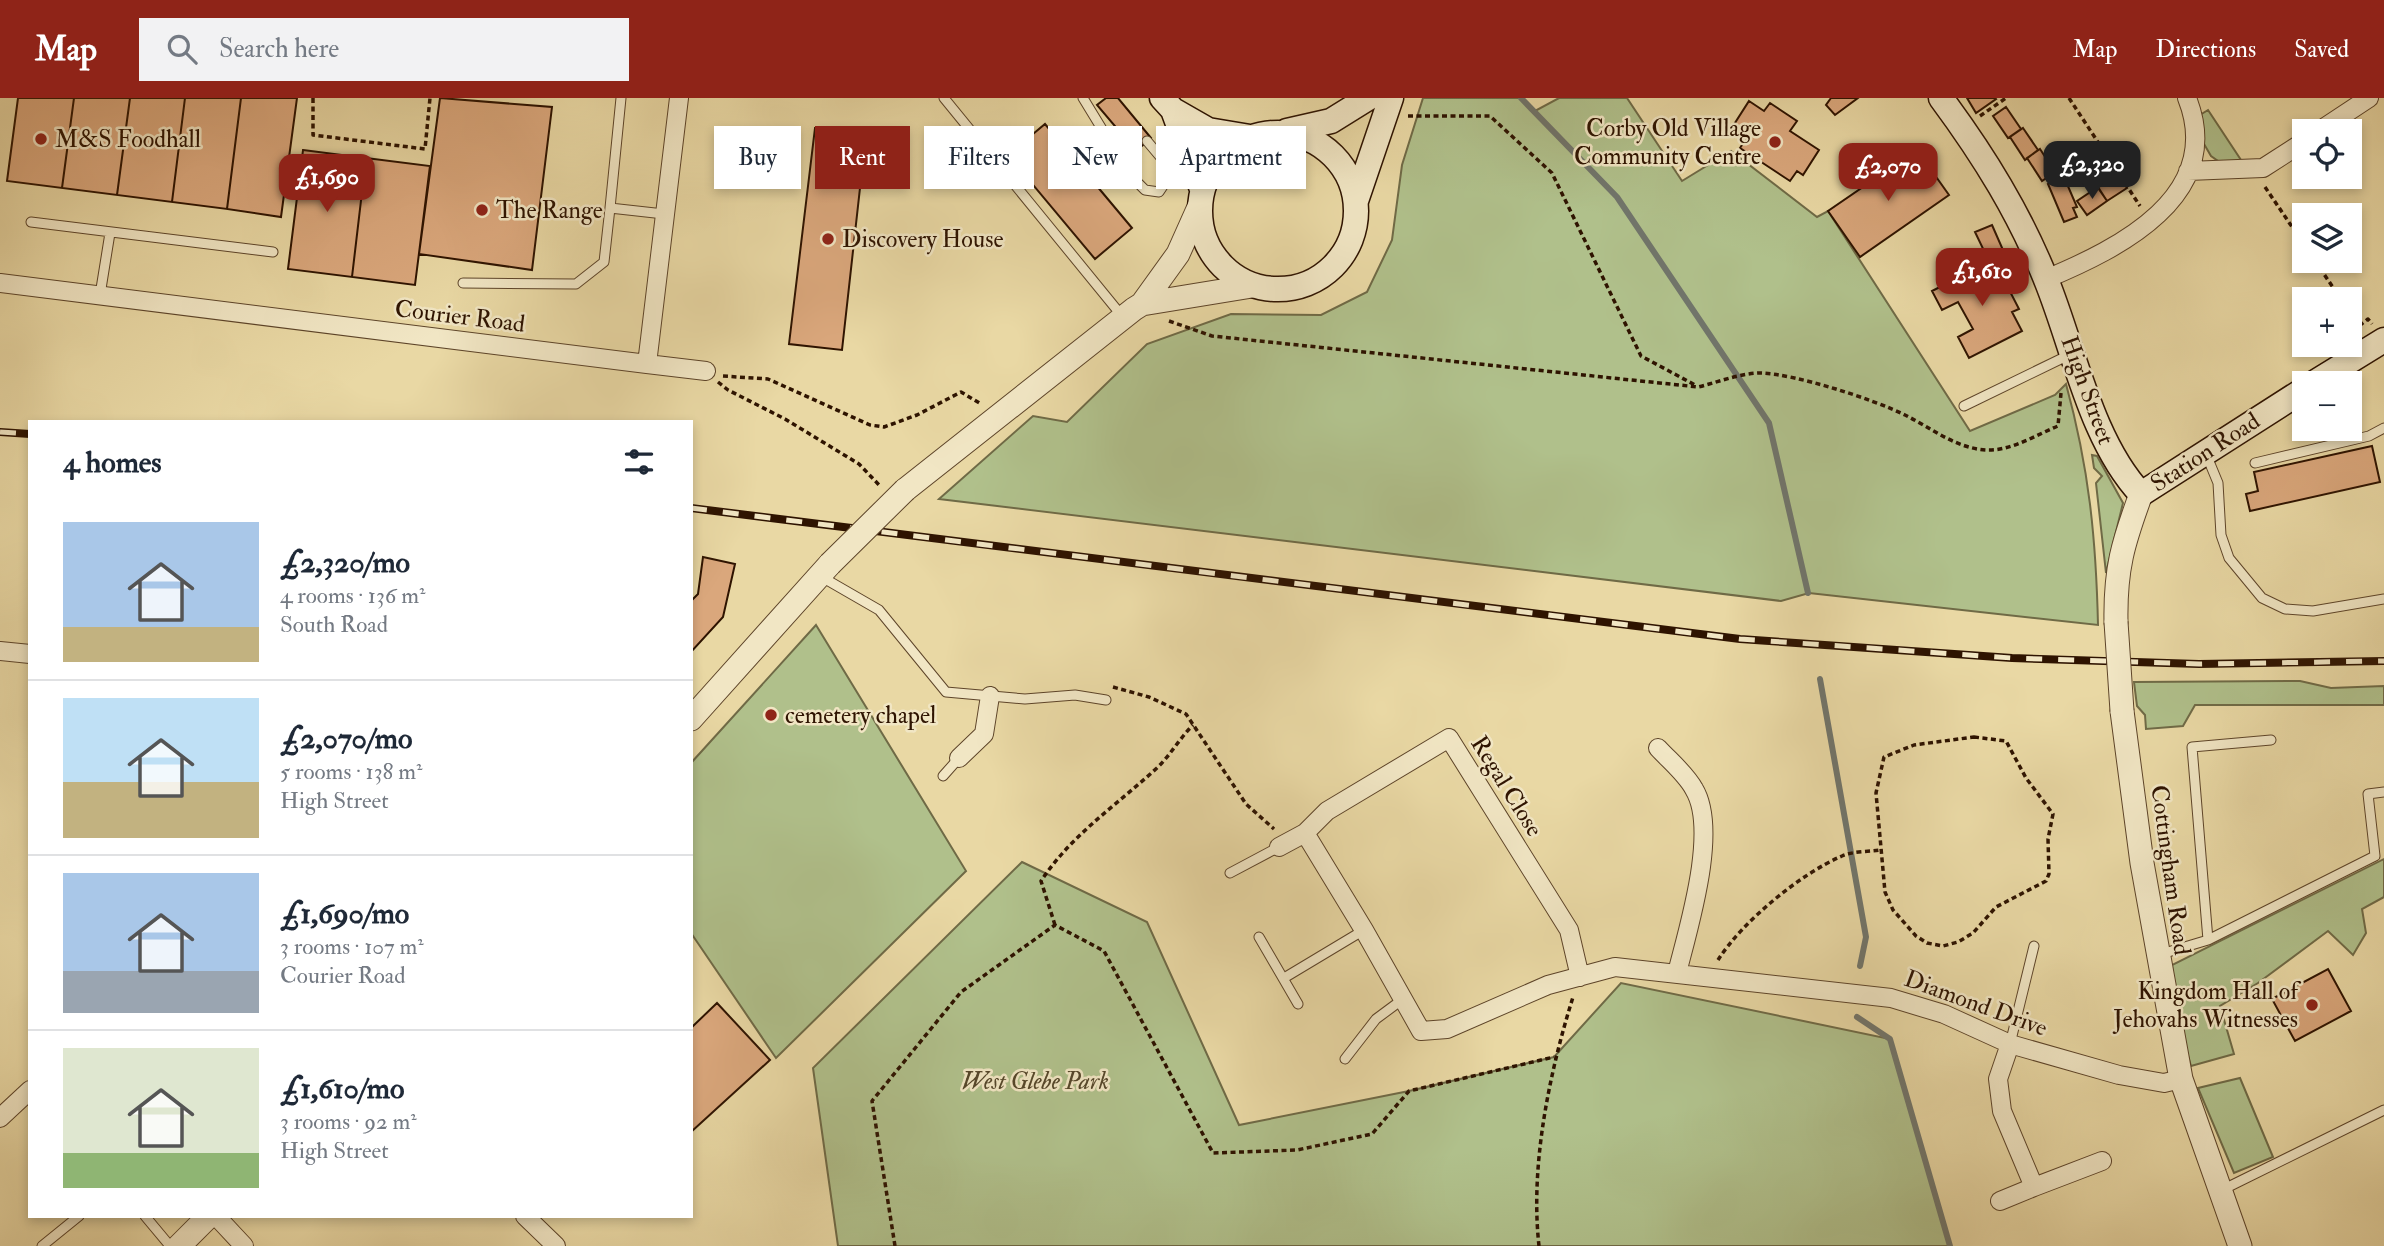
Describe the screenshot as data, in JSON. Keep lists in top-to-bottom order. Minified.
{"streets":{"main road":["High Street","Station Road"],"street":["Courier Road","Regal Close","Cottingham Road","Diamond Drive"]},"crossings":[["High Street","Station Road"],["High Street","Cottingham Road"],["Station Road","Cottingham Road"],["Regal Close","Diamond Drive"],["Cottingham Road","Diamond Drive"]],"parks":["West Glebe Park"],"places":["M&S Foodhall","Corby Old Village Community Centre","The Range","Discovery House","cemetery chapel","Kingdom Hall of Jehovahs Witnesses"],"page":{"header":"Map","search":"Search here","nav":["Map","Directions","Saved"],"map_buttons":["+","−"],"chip":["Buy","Rent","Filters","New","Apartment"],"price":["£2,320","£2,070","£1,690","£1,610"],"heading":"4 homes","list":[{"name":"£2,320/mo","note":"4 rooms · 136 m² · South Road"},{"name":"£2,070/mo","note":"5 rooms · 138 m² · High Street"},{"name":"£1,690/mo","note":"3 rooms · 107 m² · Courier Road"},{"name":"£1,610/mo","note":"3 rooms · 92 m² · High Street"}]}}
